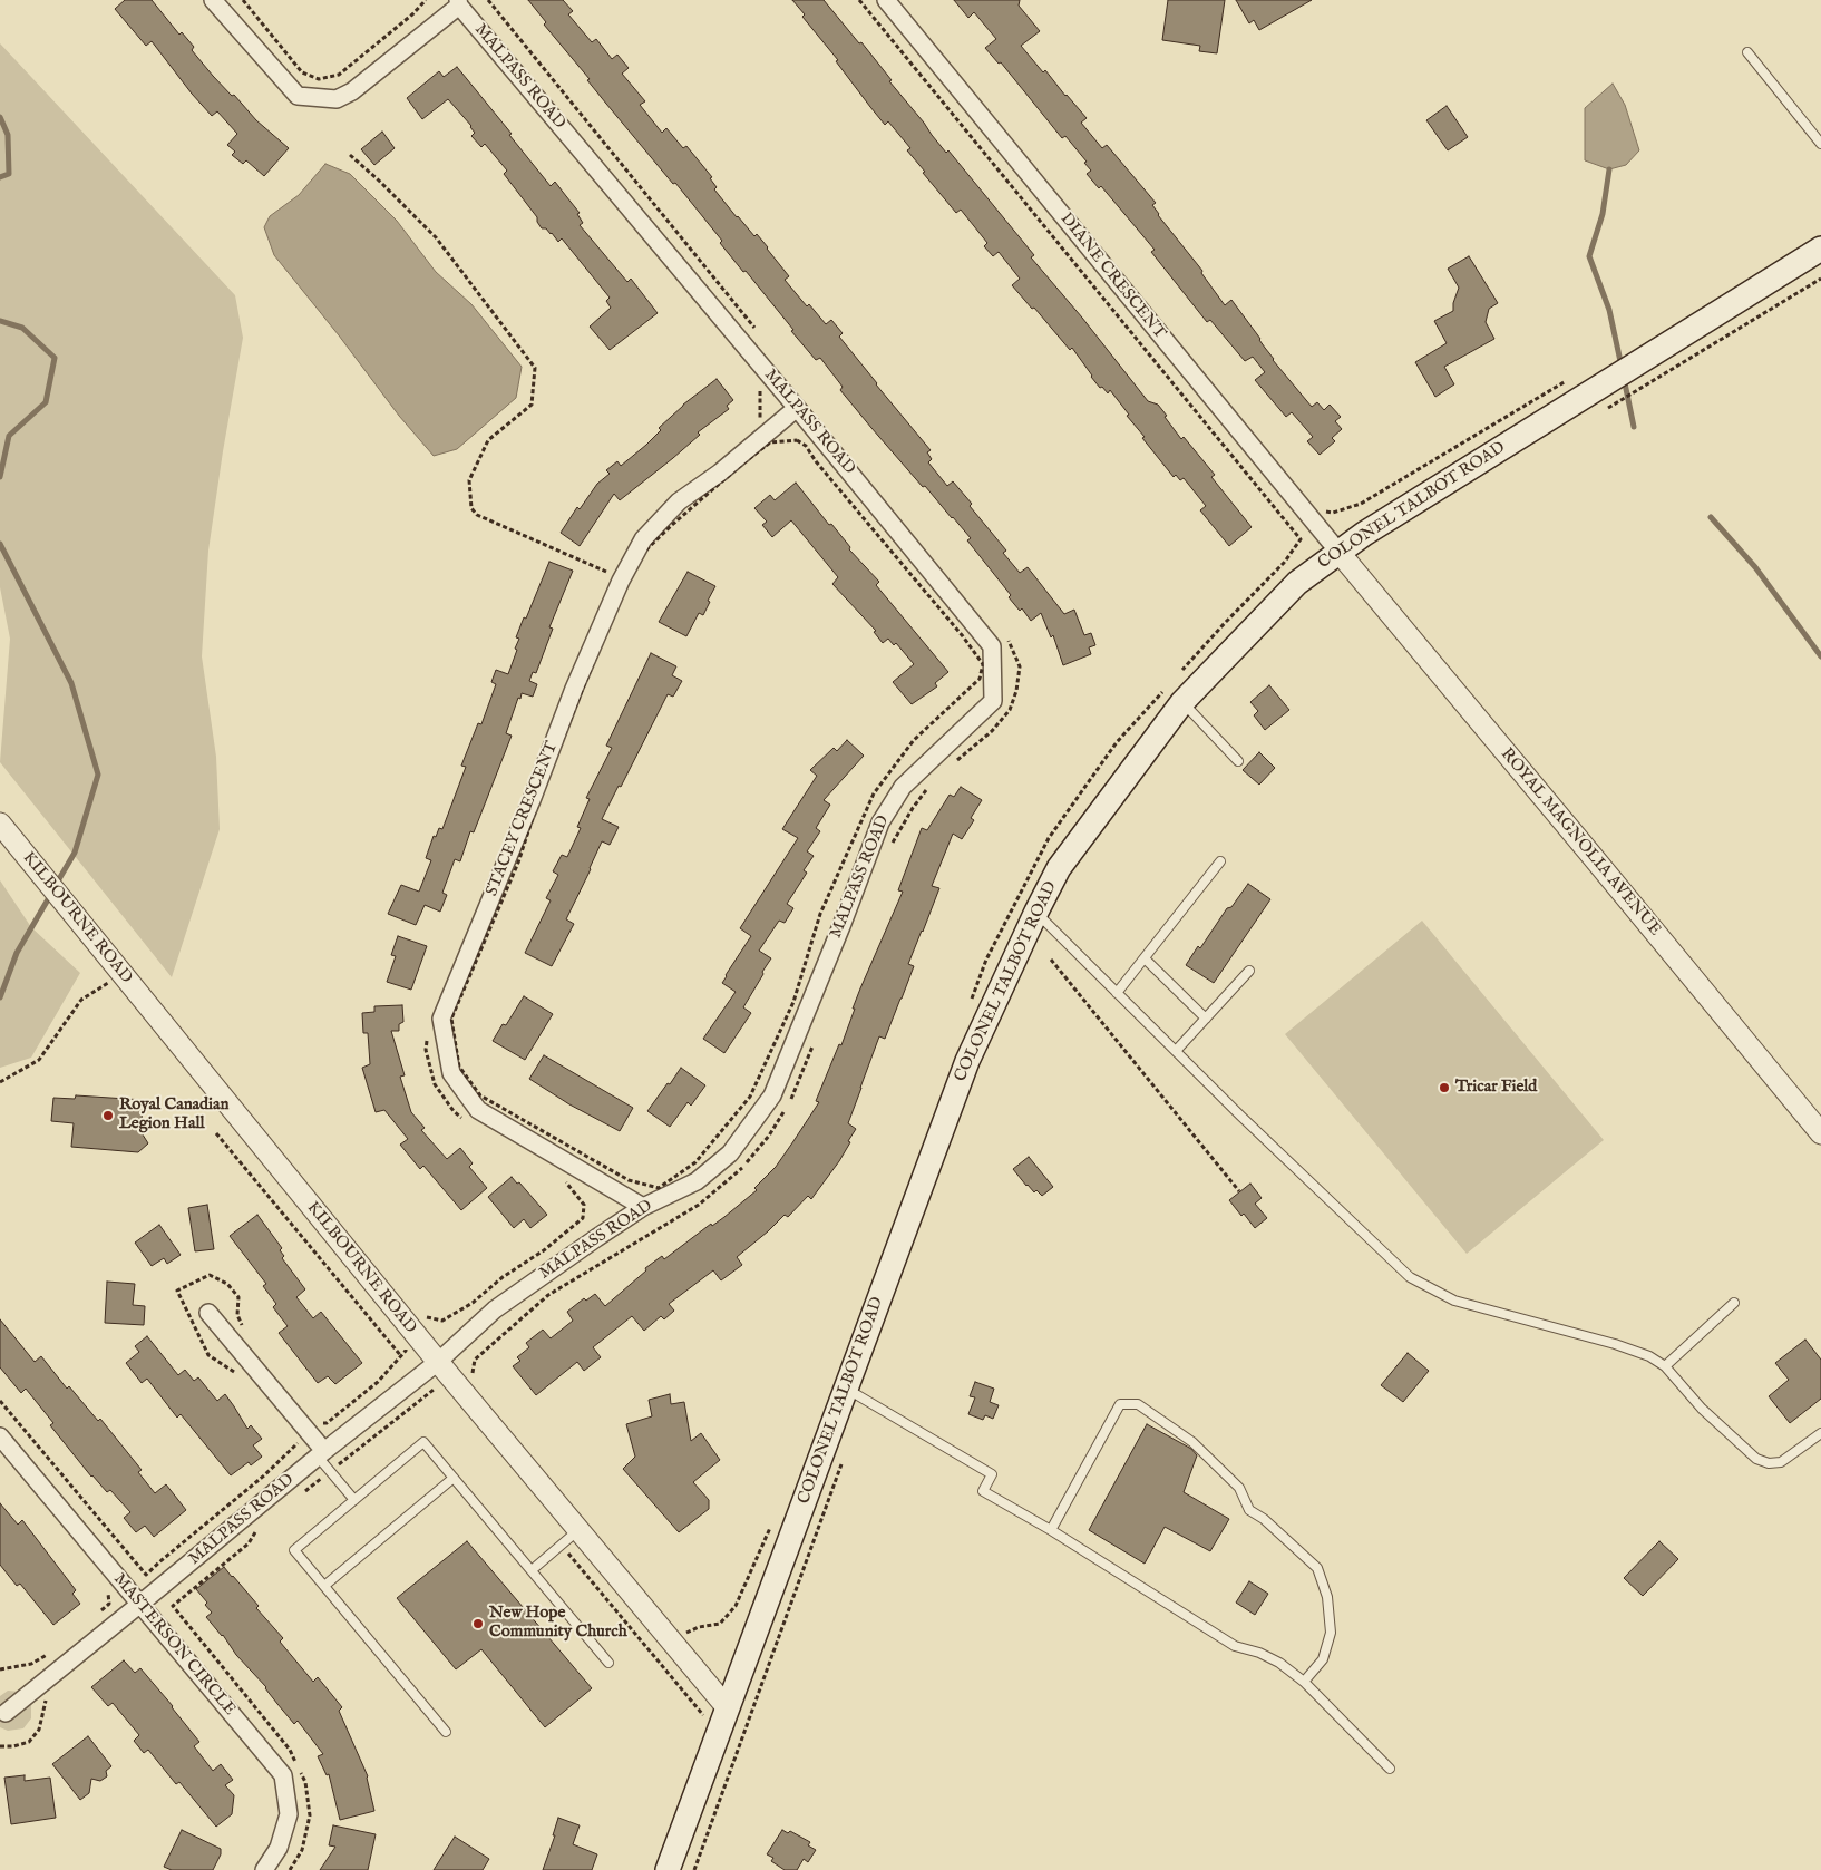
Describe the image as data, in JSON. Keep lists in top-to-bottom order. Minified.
{"streets":{"main road":["COLONEL TALBOT ROAD"],"street":["MALPASS ROAD","DIANE CRESCENT","STACEY CRESCENT","ROYAL MAGNOLIA AVENUE","KILBOURNE ROAD","MASTERSON CIRCLE"]},"crossings":[["MALPASS ROAD","STACEY CRESCENT"],["MALPASS ROAD","KILBOURNE ROAD"],["MALPASS ROAD","MASTERSON CIRCLE"],["DIANE CRESCENT","COLONEL TALBOT ROAD"],["DIANE CRESCENT","ROYAL MAGNOLIA AVENUE"],["COLONEL TALBOT ROAD","ROYAL MAGNOLIA AVENUE"],["COLONEL TALBOT ROAD","KILBOURNE ROAD"]],"places":["Tricar Field","Royal Canadian Legion Hall","New Hope Community Church"]}
